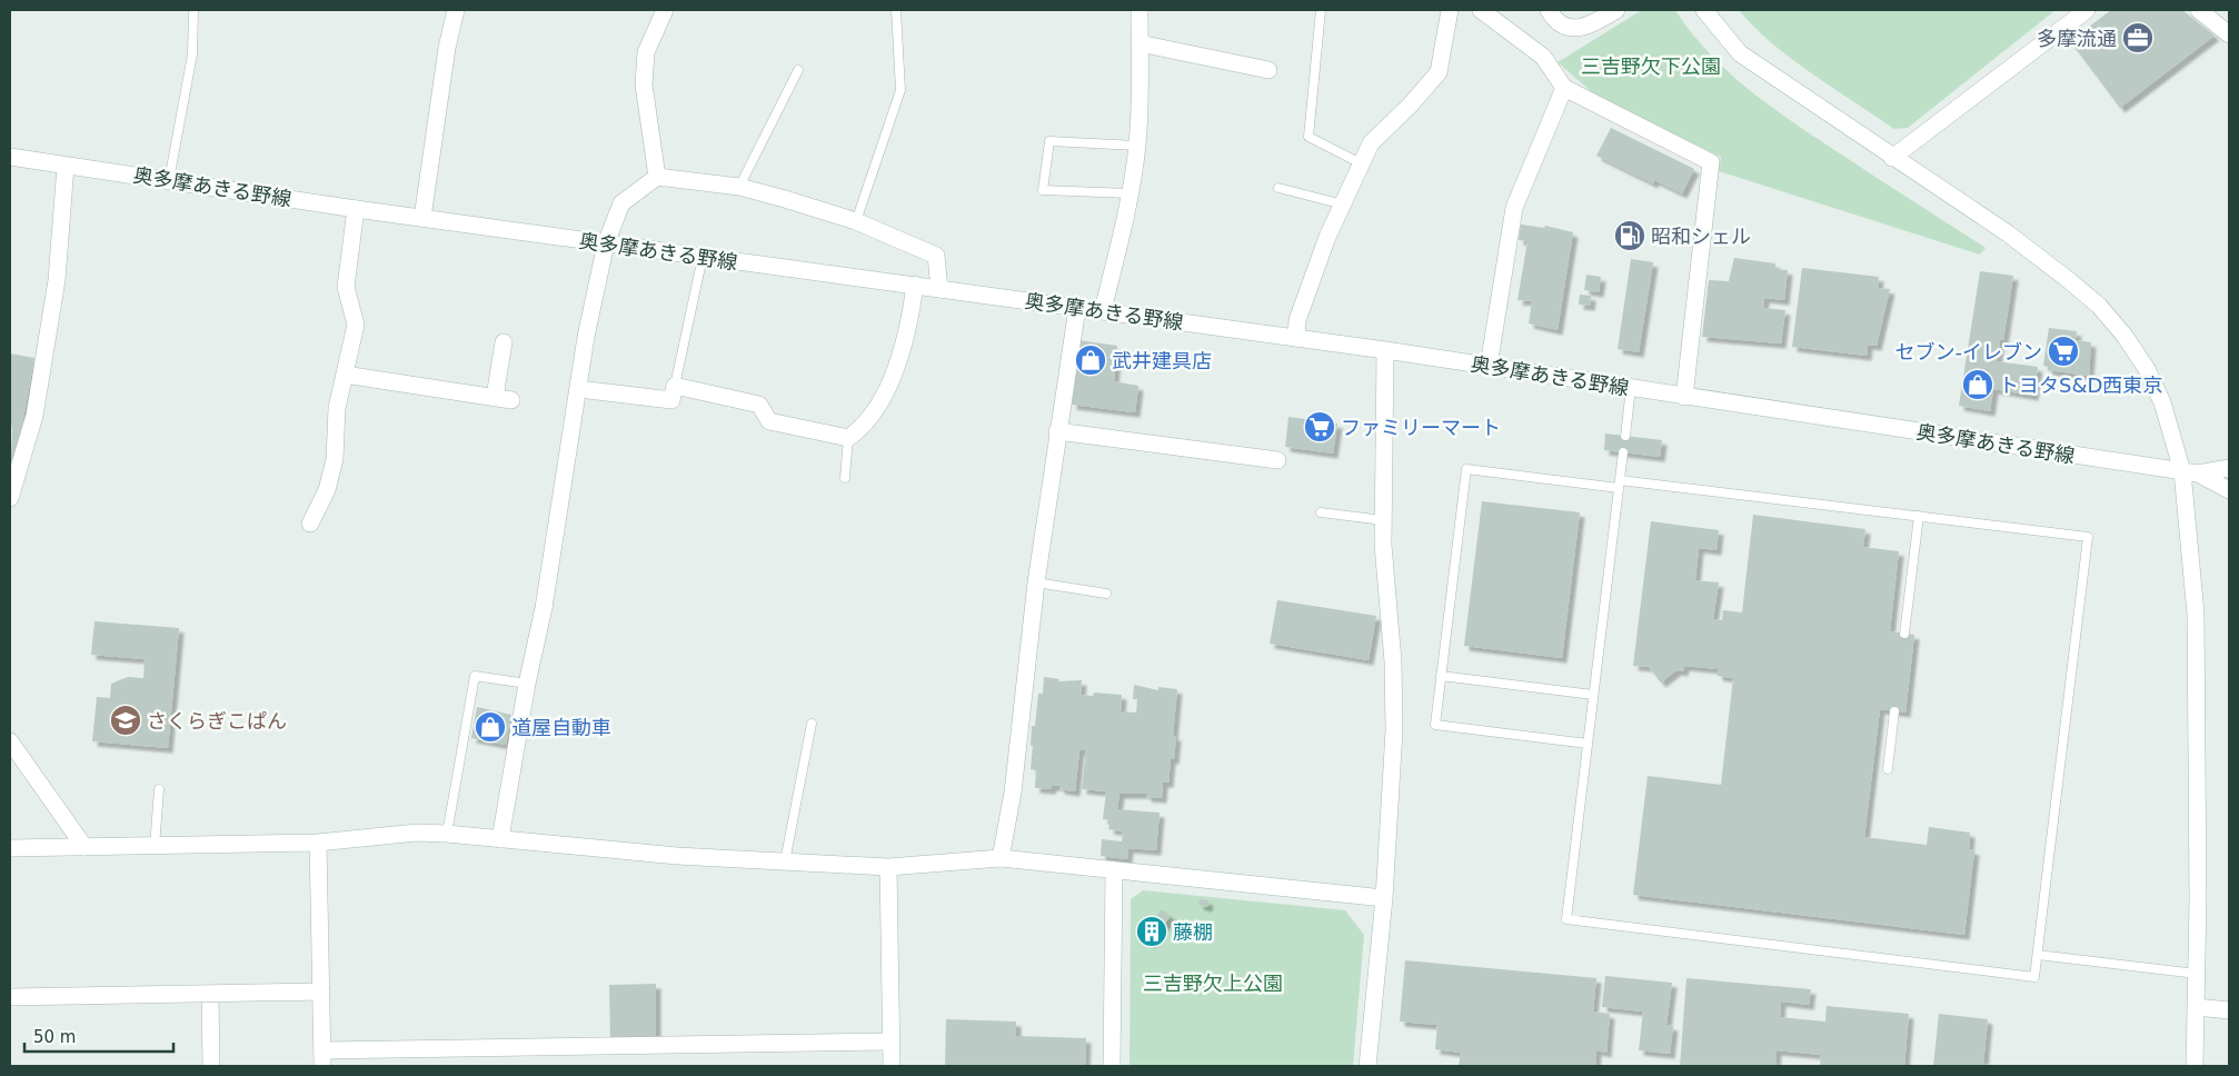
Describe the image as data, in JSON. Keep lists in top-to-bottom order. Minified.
{"streets":{"street":["奥多摩あきる野線"]},"parks":["三吉野欠下公園","三吉野欠上公園"],"places":{"office":["多摩流通"],"fuel station":["昭和シェル"],"supermarket":["セブン-イレブン","ファミリーマート"],"shop":["武井建具店","トヨタS&D西東京","道屋自動車"],"school or university":["さくらぎこぱん"],"building":["藤棚"]},"scale_bar":"50 m"}
